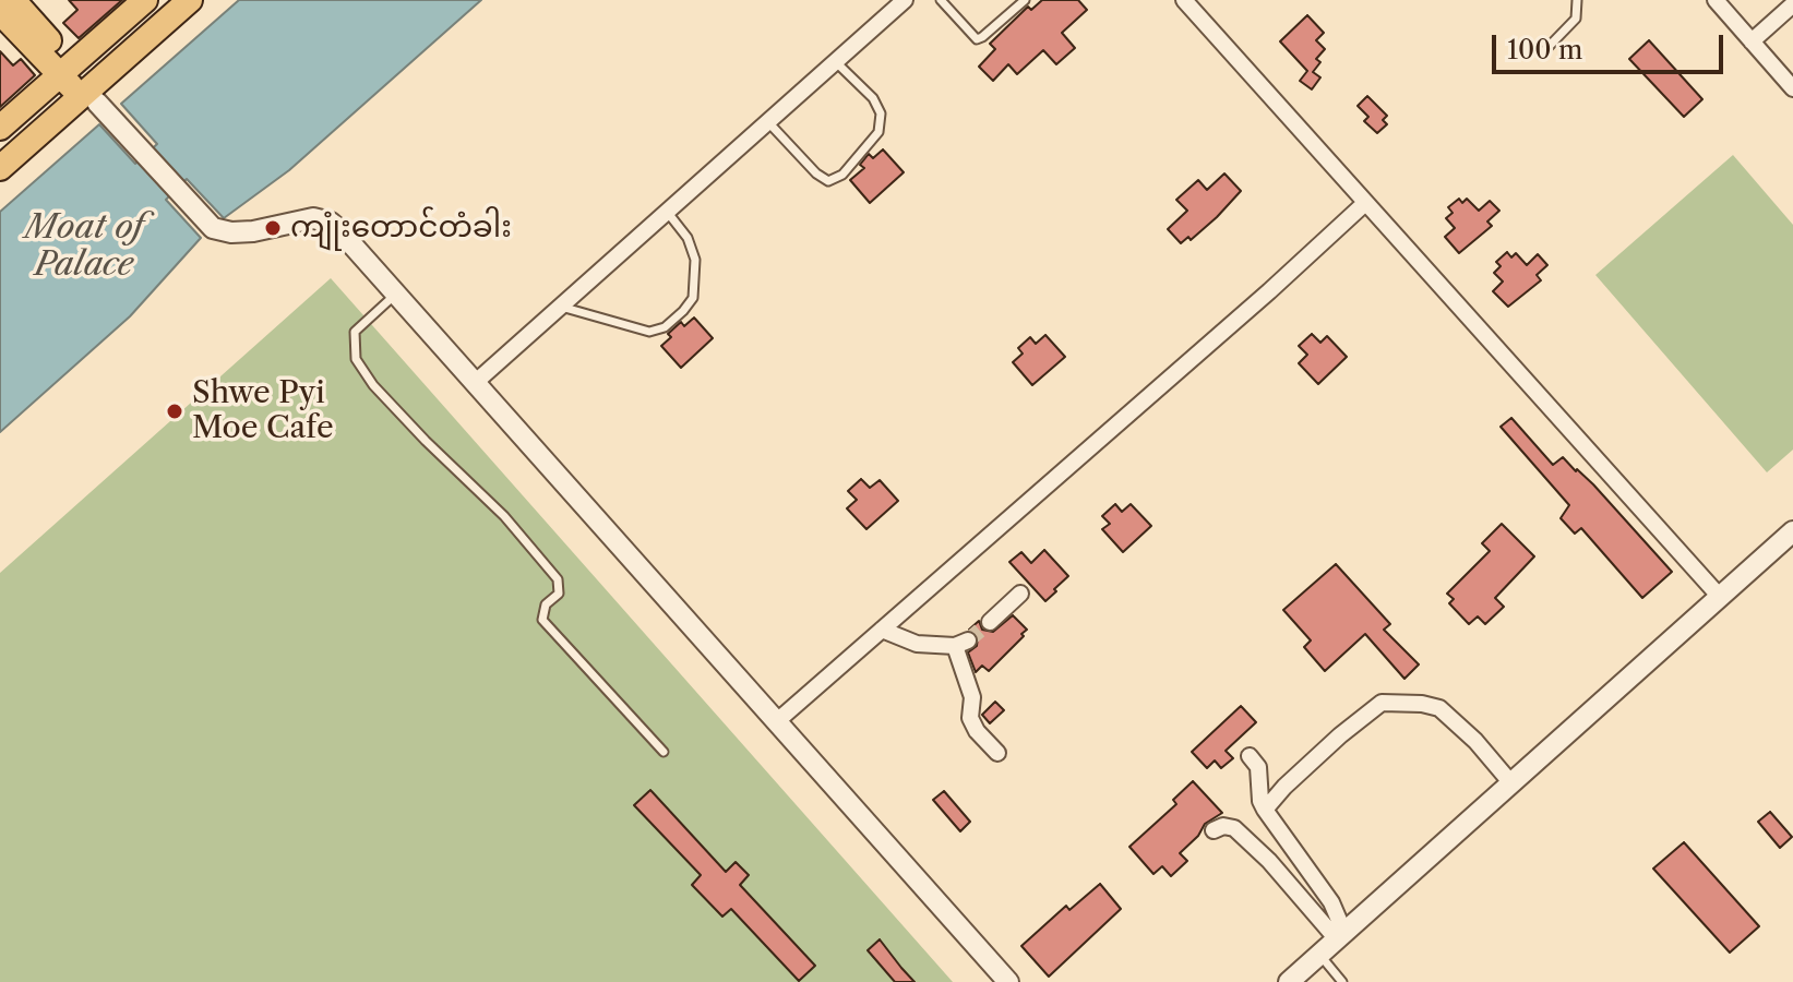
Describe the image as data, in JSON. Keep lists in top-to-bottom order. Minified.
{"water":["Moat of Palace"],"places":["ကျုံးတောင်တံခါး","Shwe Pyi Moe Cafe"],"scale_bar":"100 m"}
